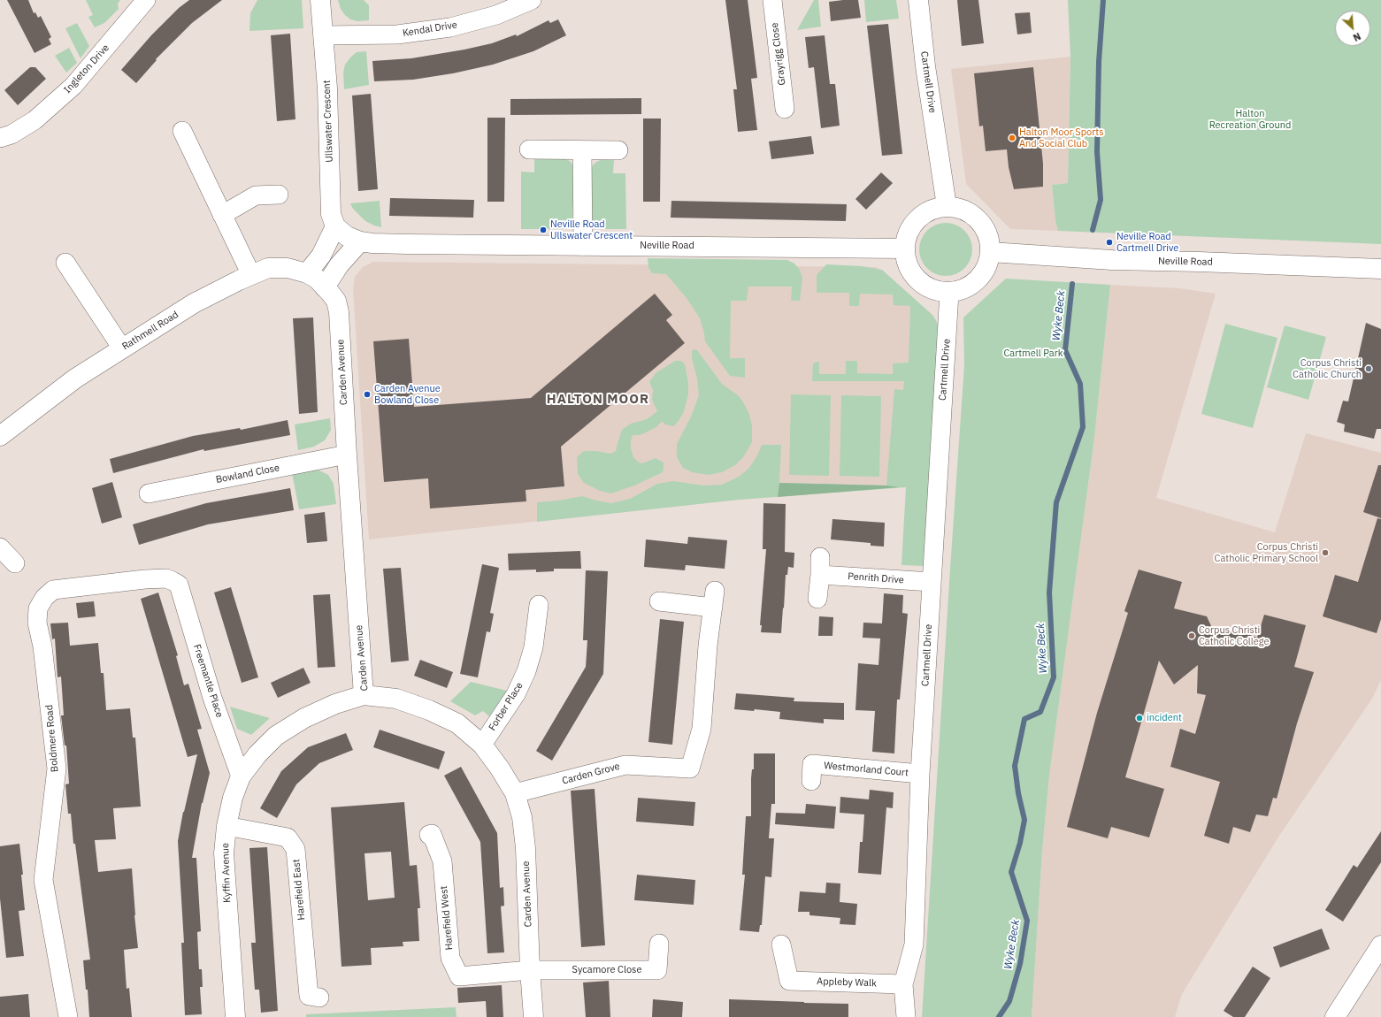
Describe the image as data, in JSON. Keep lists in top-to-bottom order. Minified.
{"streets":{"street":["Kendal Drive","Grayrigg Close","Ingleton Drive","Cartmell Drive","Ullswater Crescent","Neville Road","Rathmell Road","Carden Avenue","Bowland Close","Penrith Drive","Freemantle Place","Forber Place","Boldmere Road","Westmorland Court","Carden Grove","Kyffin Avenue","Harefield East","Harefield West","Sycamore Close","Appleby Walk"]},"crossings":[["Kendal Drive","Ullswater Crescent"],["Cartmell Drive","Neville Road"],["Cartmell Drive","Penrith Drive"],["Cartmell Drive","Westmorland Court"],["Cartmell Drive","Appleby Walk"],["Ullswater Crescent","Neville Road"],["Rathmell Road","Carden Avenue"],["Carden Avenue","Bowland Close"],["Carden Avenue","Forber Place"],["Carden Avenue","Carden Grove"],["Carden Avenue","Kyffin Avenue"],["Carden Avenue","Harefield West"],["Carden Avenue","Sycamore Close"],["Freemantle Place","Boldmere Road"],["Freemantle Place","Kyffin Avenue"],["Kyffin Avenue","Harefield East"],["Harefield West","Sycamore Close"]],"districts":["HALTON MOOR"],"water":["Wyke Beck"],"parks":["Halton Recreation Ground","Cartmell Park"],"places":["Halton Moor Sports And Social Club","Neville Road Ullswater Crescent","Neville Road Cartmell Drive","Corpus Christi Catholic Church","Carden Avenue Bowland Close","Corpus Christi Catholic Primary School","Corpus Christi Catholic College","incident"],"north":"bottom right"}
